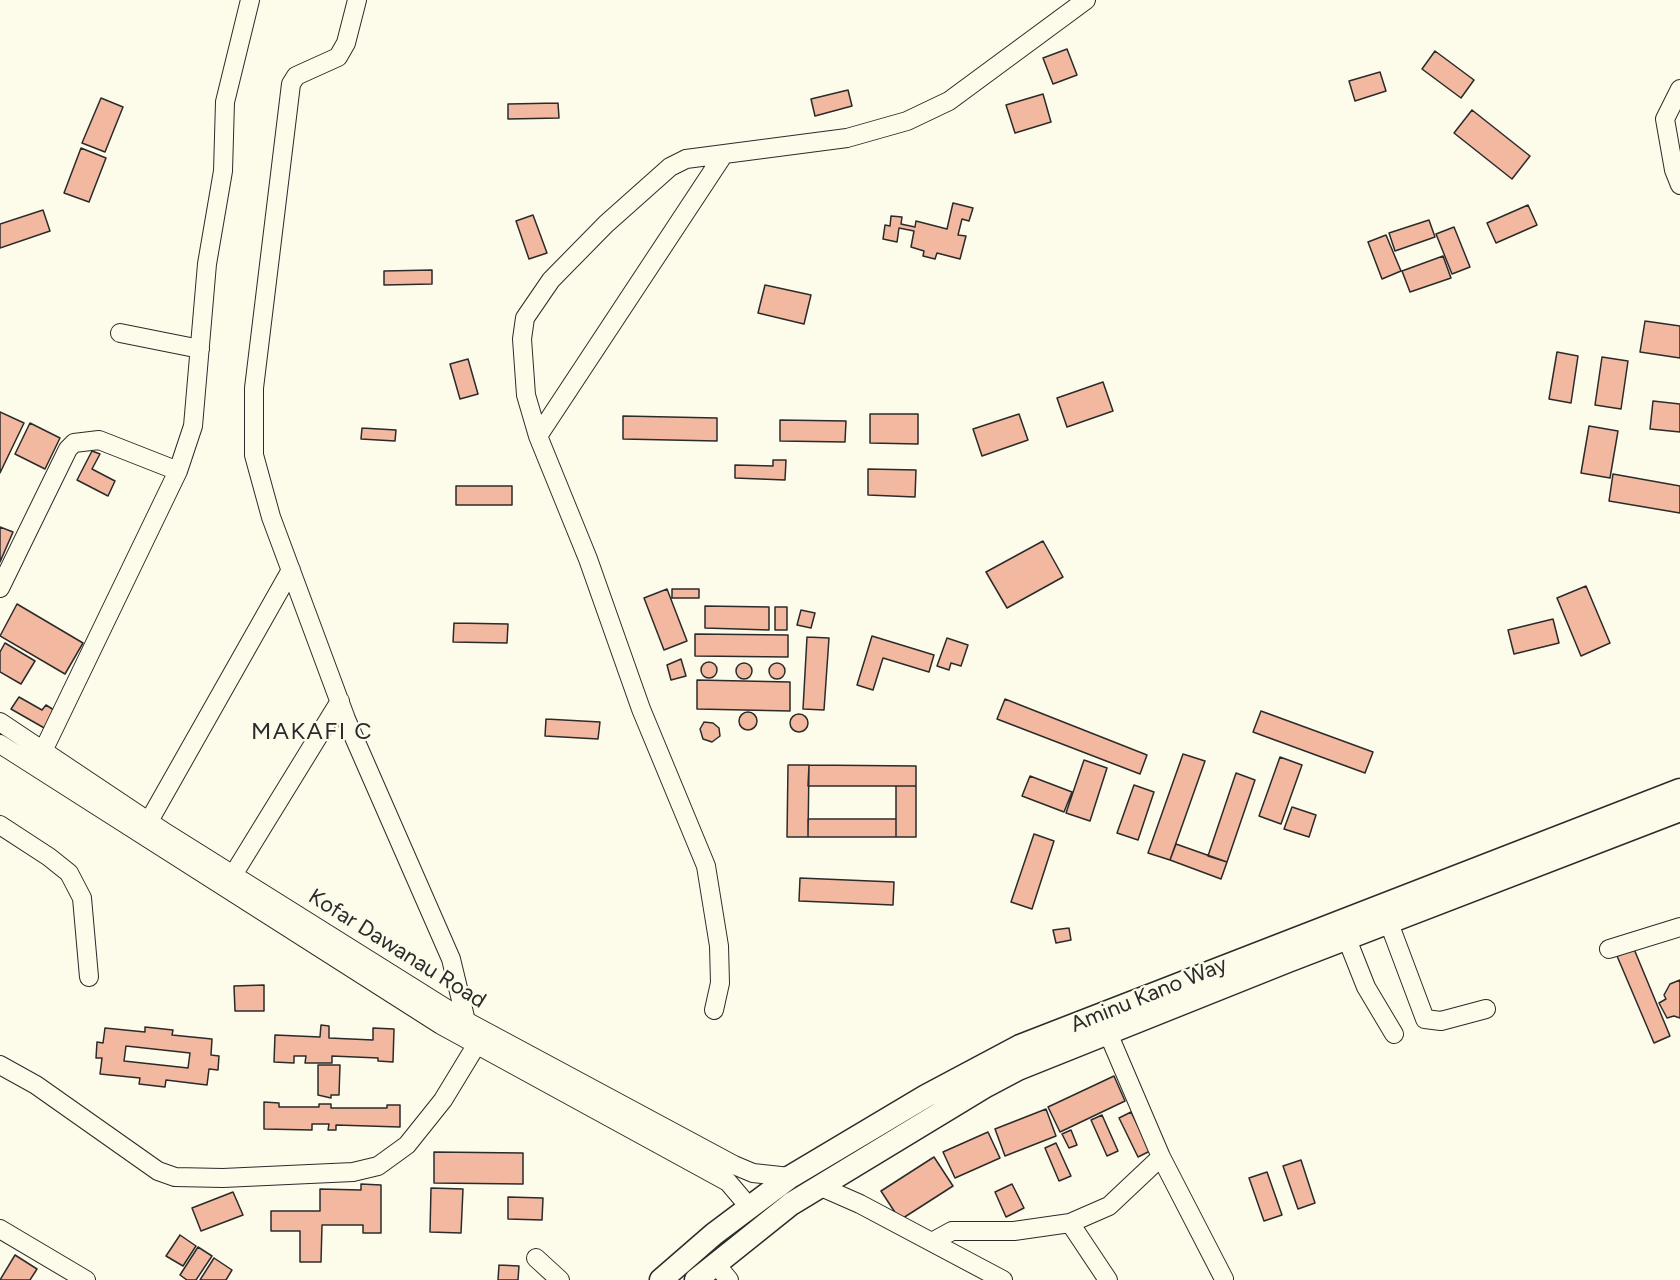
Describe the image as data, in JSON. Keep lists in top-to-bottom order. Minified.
{"streets":{"main road":["Aminu Kano Way"],"street":["Kofar Dawanau Road"]},"crossings":[["Kofar Dawanau Road","Aminu Kano Way"]],"districts":["MAKAFI C"]}
